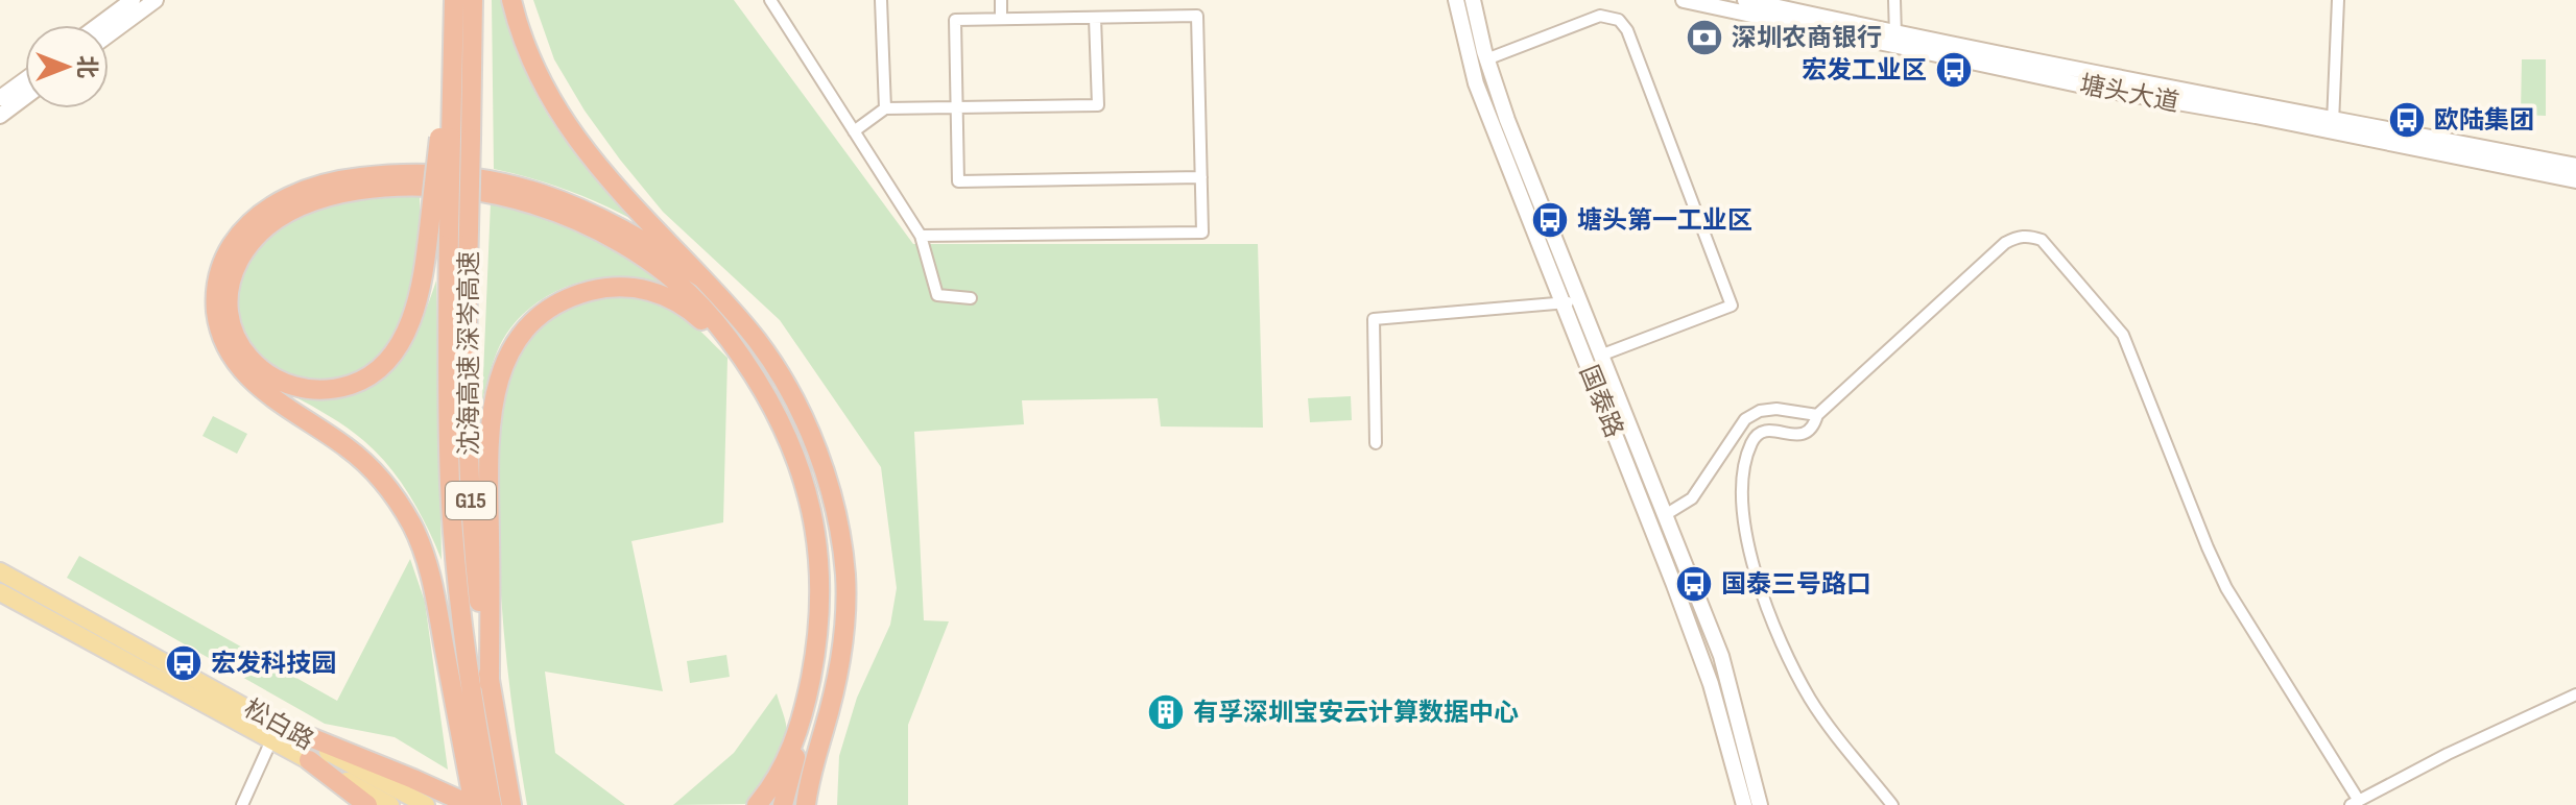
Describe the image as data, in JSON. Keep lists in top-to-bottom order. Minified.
{"streets":{"highway":["沈海高速 深岑高速","G15"],"main road":["松白路"],"street":["塘头大道","国泰路"]},"places":{"bank":["深圳农商银行"],"bus stop":["宏发工业区","欧陆集团","塘头第一工业区","国泰三号路口","宏发科技园"],"building":["有孚深圳宝安云计算数据中心"]},"north":"right"}
